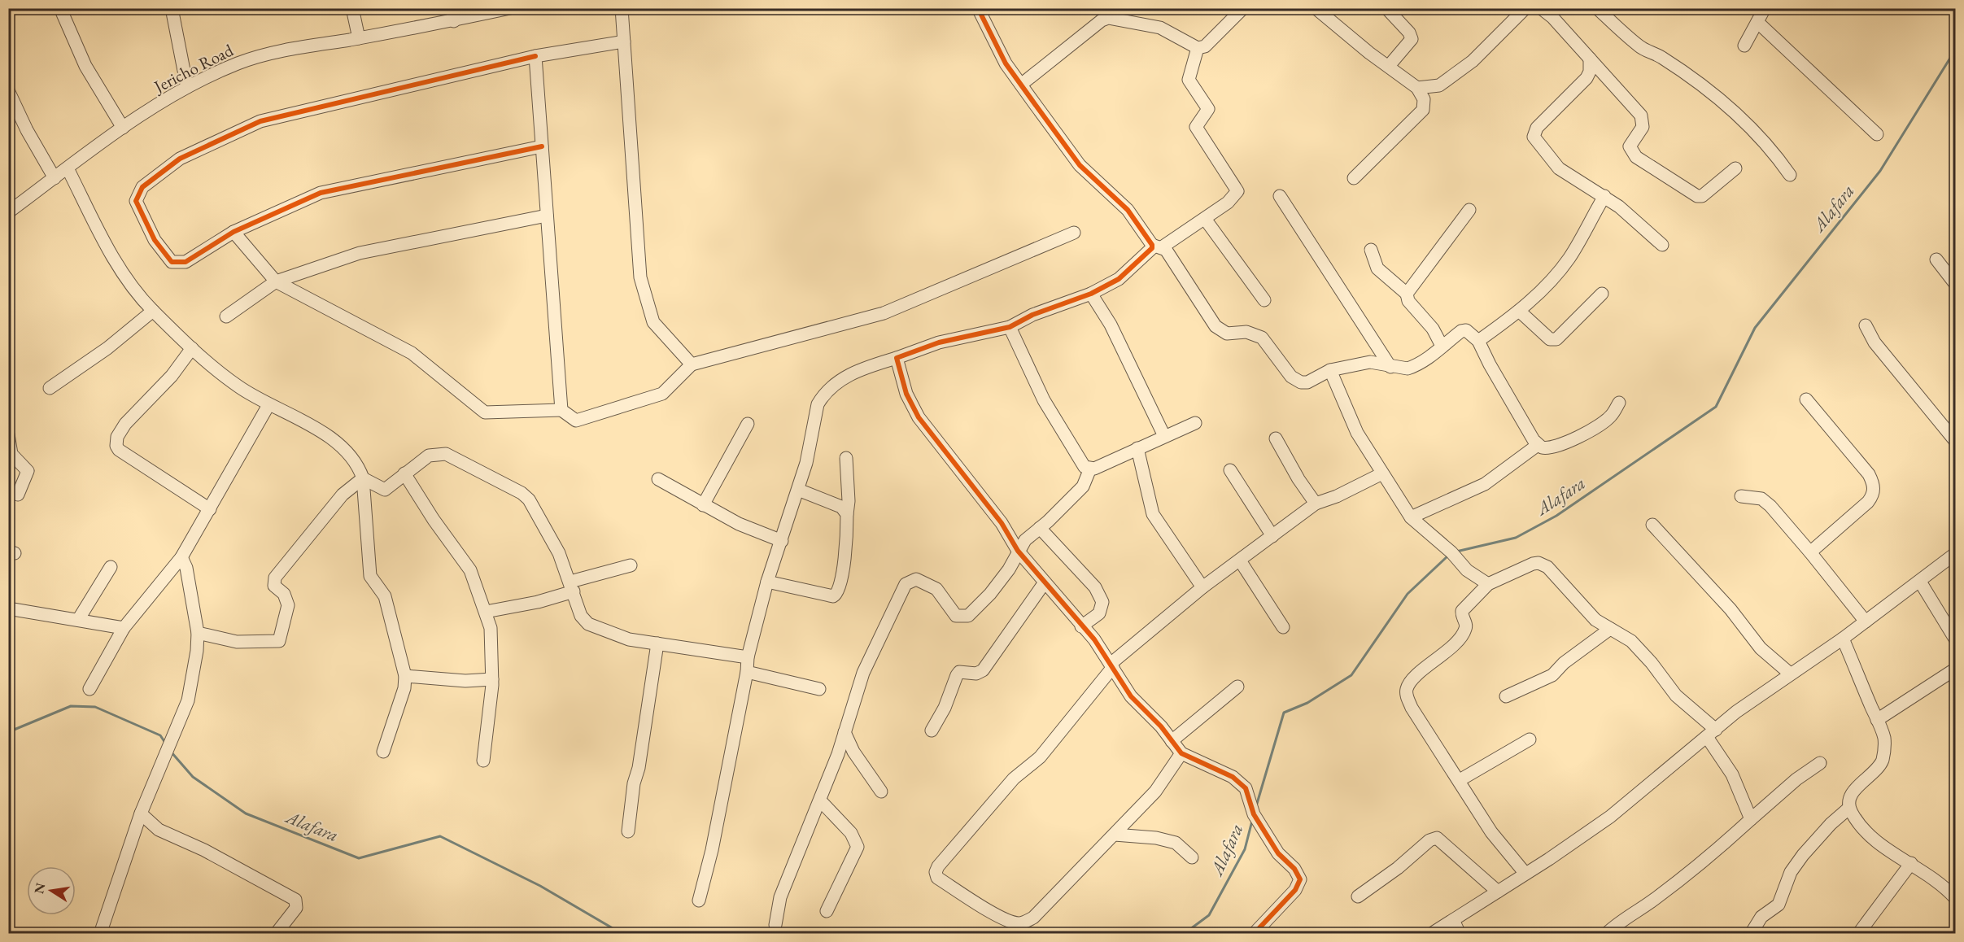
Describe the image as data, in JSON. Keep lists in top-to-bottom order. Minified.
{"streets":{"street":["Jericho Road"]},"water":["Alafara"],"north":"left"}
